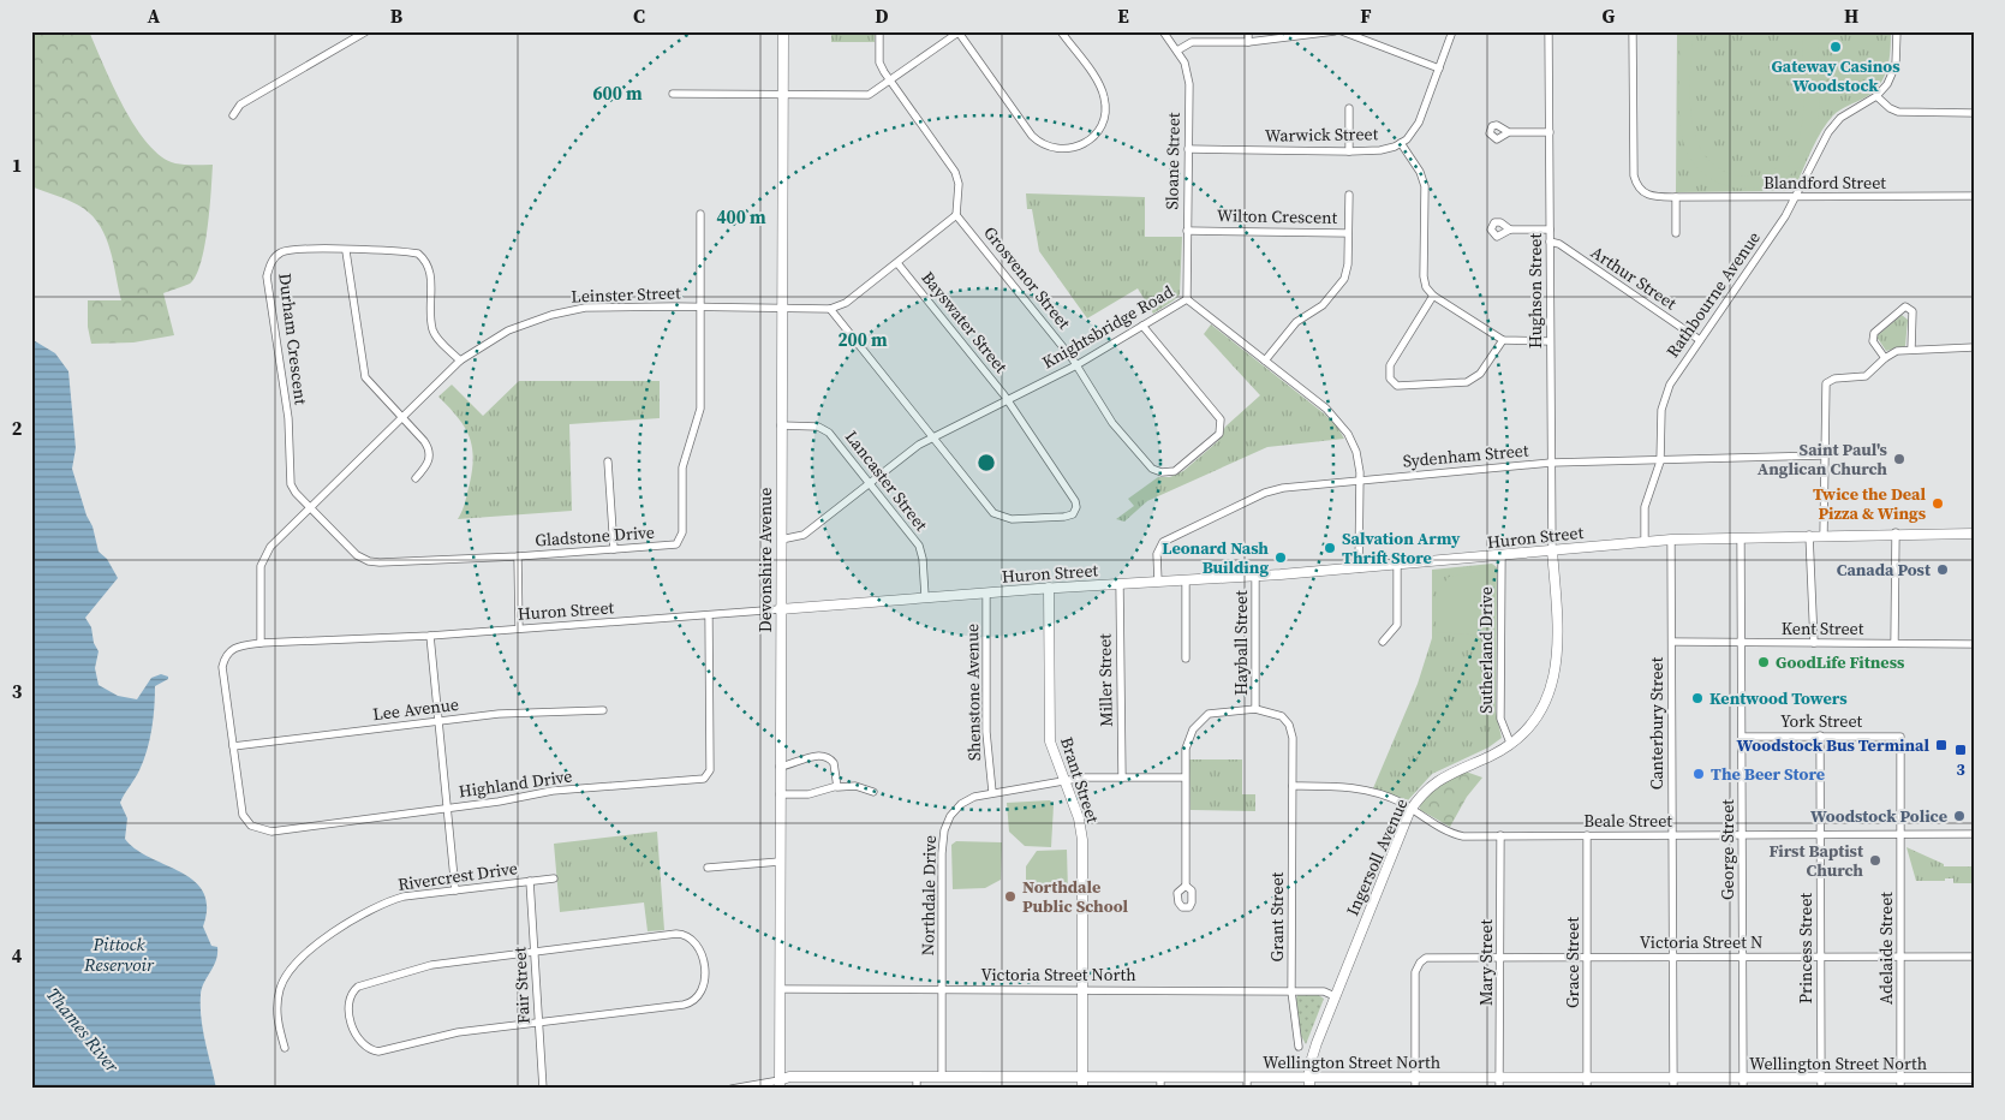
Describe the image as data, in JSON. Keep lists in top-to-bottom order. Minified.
{"streets":{"main road":["Huron Street","Devonshire Avenue","Brant Street","Ingersoll Avenue","Wellington Street North"],"street":["Warwick Street","Sloane Street","Blandford Street","Wilton Crescent","Grosvenor Street","Arthur Street","Hughson Street","Leinster Street","Rathbourne Avenue","Bayswater Street","Knightsbridge Road","Durham Crescent","Sydenham Street","Lancaster Street","Gladstone Drive","Kent Street","Hayball Street","Sutherland Drive","Miller Street","Shenstone Avenue","Lee Avenue","York Street","Canterbury Street","Highland Drive","Beale Street","George Street","Rivercrest Drive","Northdale Drive","Grant Street","Victoria Street N","Princess Street","Adelaide Street","Mary Street","Grace Street","Victoria Street North","Fair Street"]},"crossings":[["Warwick Street","Sloane Street"],["Sloane Street","Wilton Crescent"],["Sloane Street","Knightsbridge Road"],["Blandford Street","Rathbourne Avenue"],["Wilton Crescent","Knightsbridge Road"],["Grosvenor Street","Leinster Street"],["Grosvenor Street","Knightsbridge Road"],["Arthur Street","Hughson Street"],["Arthur Street","Rathbourne Avenue"],["Hughson Street","Sydenham Street"],["Hughson Street","Huron Street"],["Hughson Street","Ingersoll Avenue"],["Leinster Street","Bayswater Street"],["Leinster Street","Durham Crescent"],["Leinster Street","Gladstone Drive"],["Leinster Street","Huron Street"],["Leinster Street","Devonshire Avenue"],["Rathbourne Avenue","Sydenham Street"],["Rathbourne Avenue","Huron Street"],["Bayswater Street","Knightsbridge Road"],["Knightsbridge Road","Sydenham Street"],["Knightsbridge Road","Lancaster Street"],["Knightsbridge Road","Huron Street"],["Knightsbridge Road","Devonshire Avenue"],["Durham Crescent","Gladstone Drive"],["Sydenham Street","Huron Street"],["Lancaster Street","Huron Street"],["Lancaster Street","Devonshire Avenue"],["Huron Street","Devonshire Avenue"],["Huron Street","Hayball Street"],["Huron Street","Sutherland Drive"],["Huron Street","Miller Street"],["Huron Street","Shenstone Avenue"],["Huron Street","Lee Avenue"],["Huron Street","Canterbury Street"],["Huron Street","Brant Street"],["Huron Street","Highland Drive"],["Huron Street","George Street"],["Huron Street","Ingersoll Avenue"],["Devonshire Avenue","Victoria Street North"],["Devonshire Avenue","Wellington Street North"],["Kent Street","Canterbury Street"],["Kent Street","George Street"],["Hayball Street","Grant Street"],["Sutherland Drive","Ingersoll Avenue"],["Miller Street","Northdale Drive"],["Shenstone Avenue","Northdale Drive"],["Lee Avenue","Highland Drive"],["York Street","George Street"],["York Street","Princess Street"],["York Street","Adelaide Street"],["Canterbury Street","Beale Street"],["Canterbury Street","Victoria Street N"],["Canterbury Street","Wellington Street North"],["Brant Street","Northdale Drive"],["Brant Street","Victoria Street North"],["Brant Street","Wellington Street North"],["Beale Street","George Street"],["Beale Street","Ingersoll Avenue"],["Beale Street","Grant Street"],["Beale Street","Princess Street"],["Beale Street","Adelaide Street"],["Beale Street","Mary Street"],["Beale Street","Grace Street"],["George Street","Victoria Street N"],["George Street","Wellington Street North"],["Ingersoll Avenue","Victoria Street North"],["Ingersoll Avenue","Wellington Street North"],["Rivercrest Drive","Fair Street"],["Northdale Drive","Victoria Street North"],["Northdale Drive","Wellington Street North"],["Grant Street","Victoria Street North"],["Victoria Street N","Princess Street"],["Victoria Street N","Adelaide Street"],["Victoria Street N","Mary Street"],["Victoria Street N","Grace Street"],["Victoria Street N","Wellington Street North"],["Princess Street","Wellington Street North"],["Adelaide Street","Wellington Street North"],["Mary Street","Wellington Street North"],["Grace Street","Wellington Street North"]],"water":["Pittock Reservoir","Thames River"],"places":{"other":["Gateway Casinos Woodstock","Saint Paul's Anglican Church","Twice the Deal Pizza & Wings","Salvation Army Thrift Store","Leonard Nash Building","Canada Post","GoodLife Fitness","Kentwood Towers","The Beer Store","Woodstock Police","First Baptist Church","Northdale Public School"],"transit":["Woodstock Bus Terminal","3"]},"grid":{"columns":["A","B","C","D","E","F","G","H"],"rows":["1","2","3","4"]},"rings":["600 m","400 m","200 m"]}
